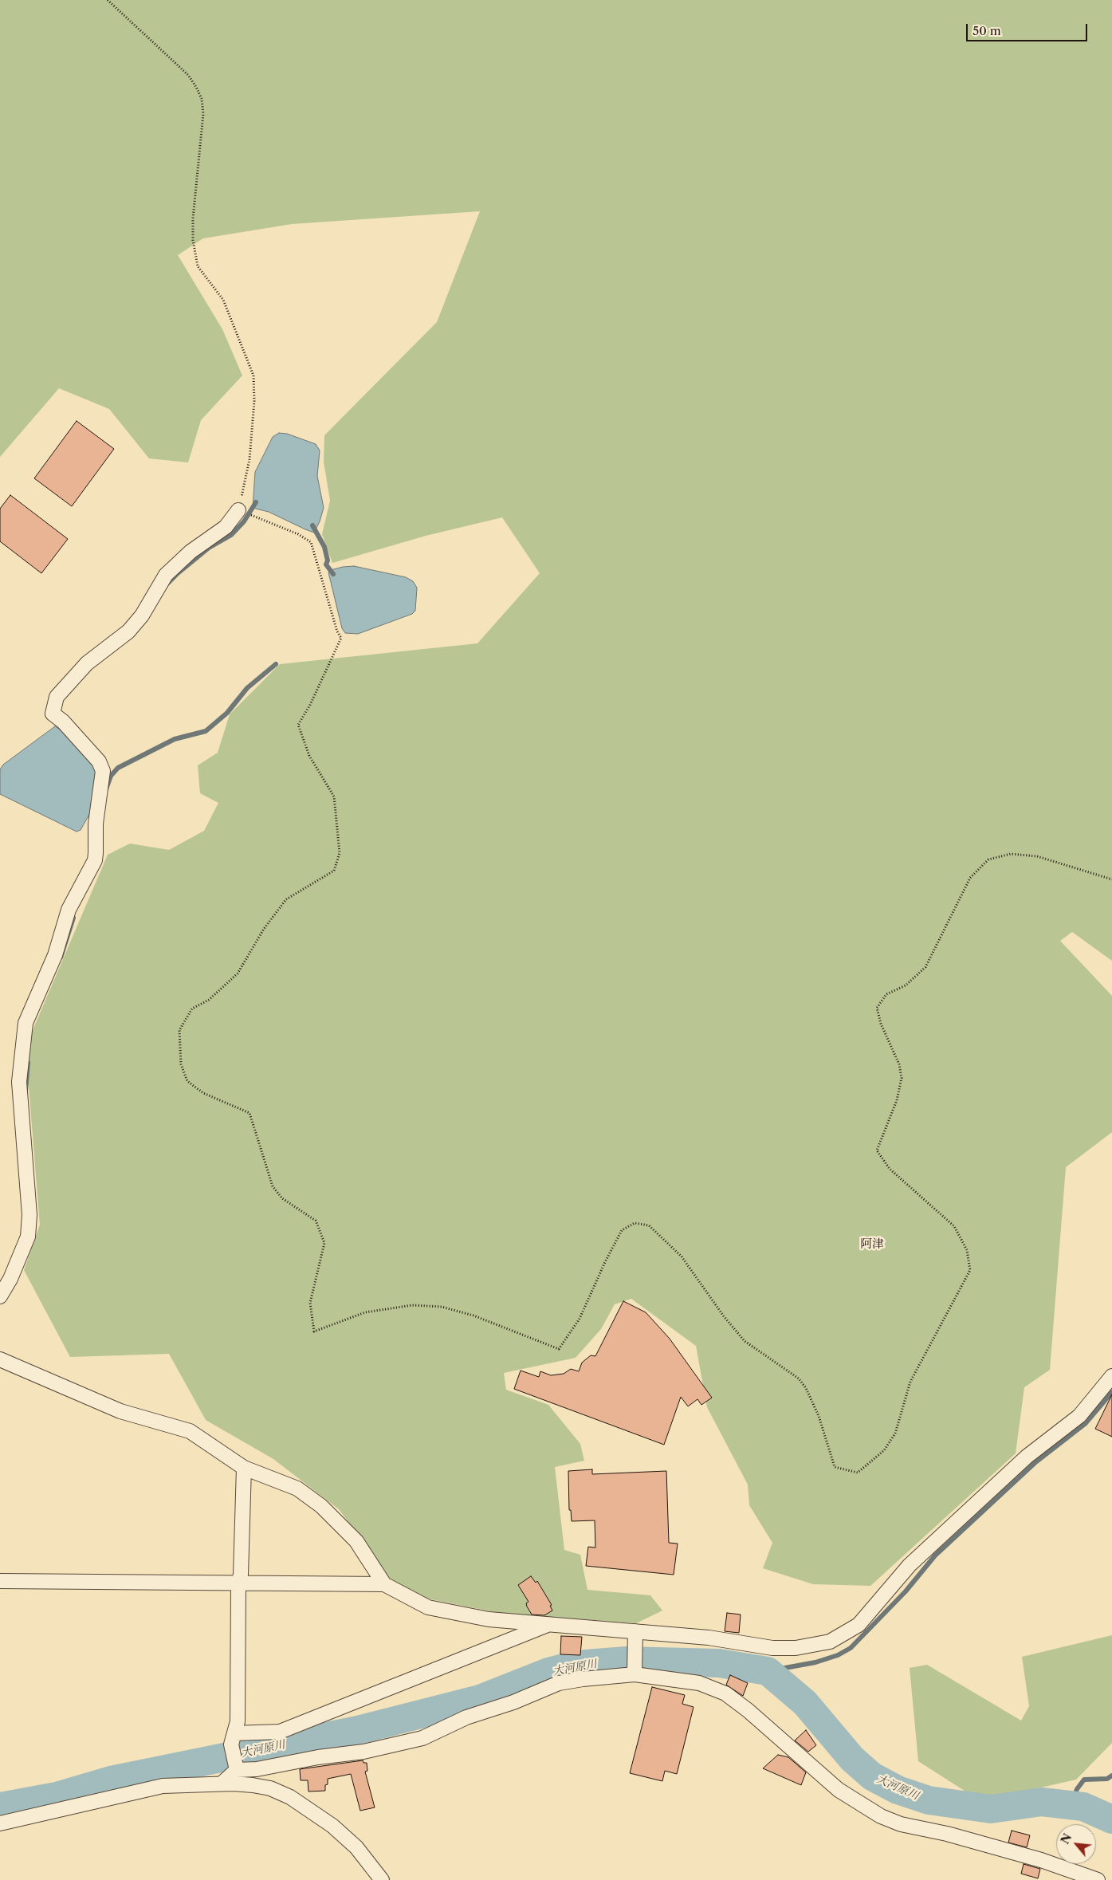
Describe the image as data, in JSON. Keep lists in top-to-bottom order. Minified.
{"districts":["阿津"],"water":["大河原川"],"scale_bar":"50 m","north":"top left"}
